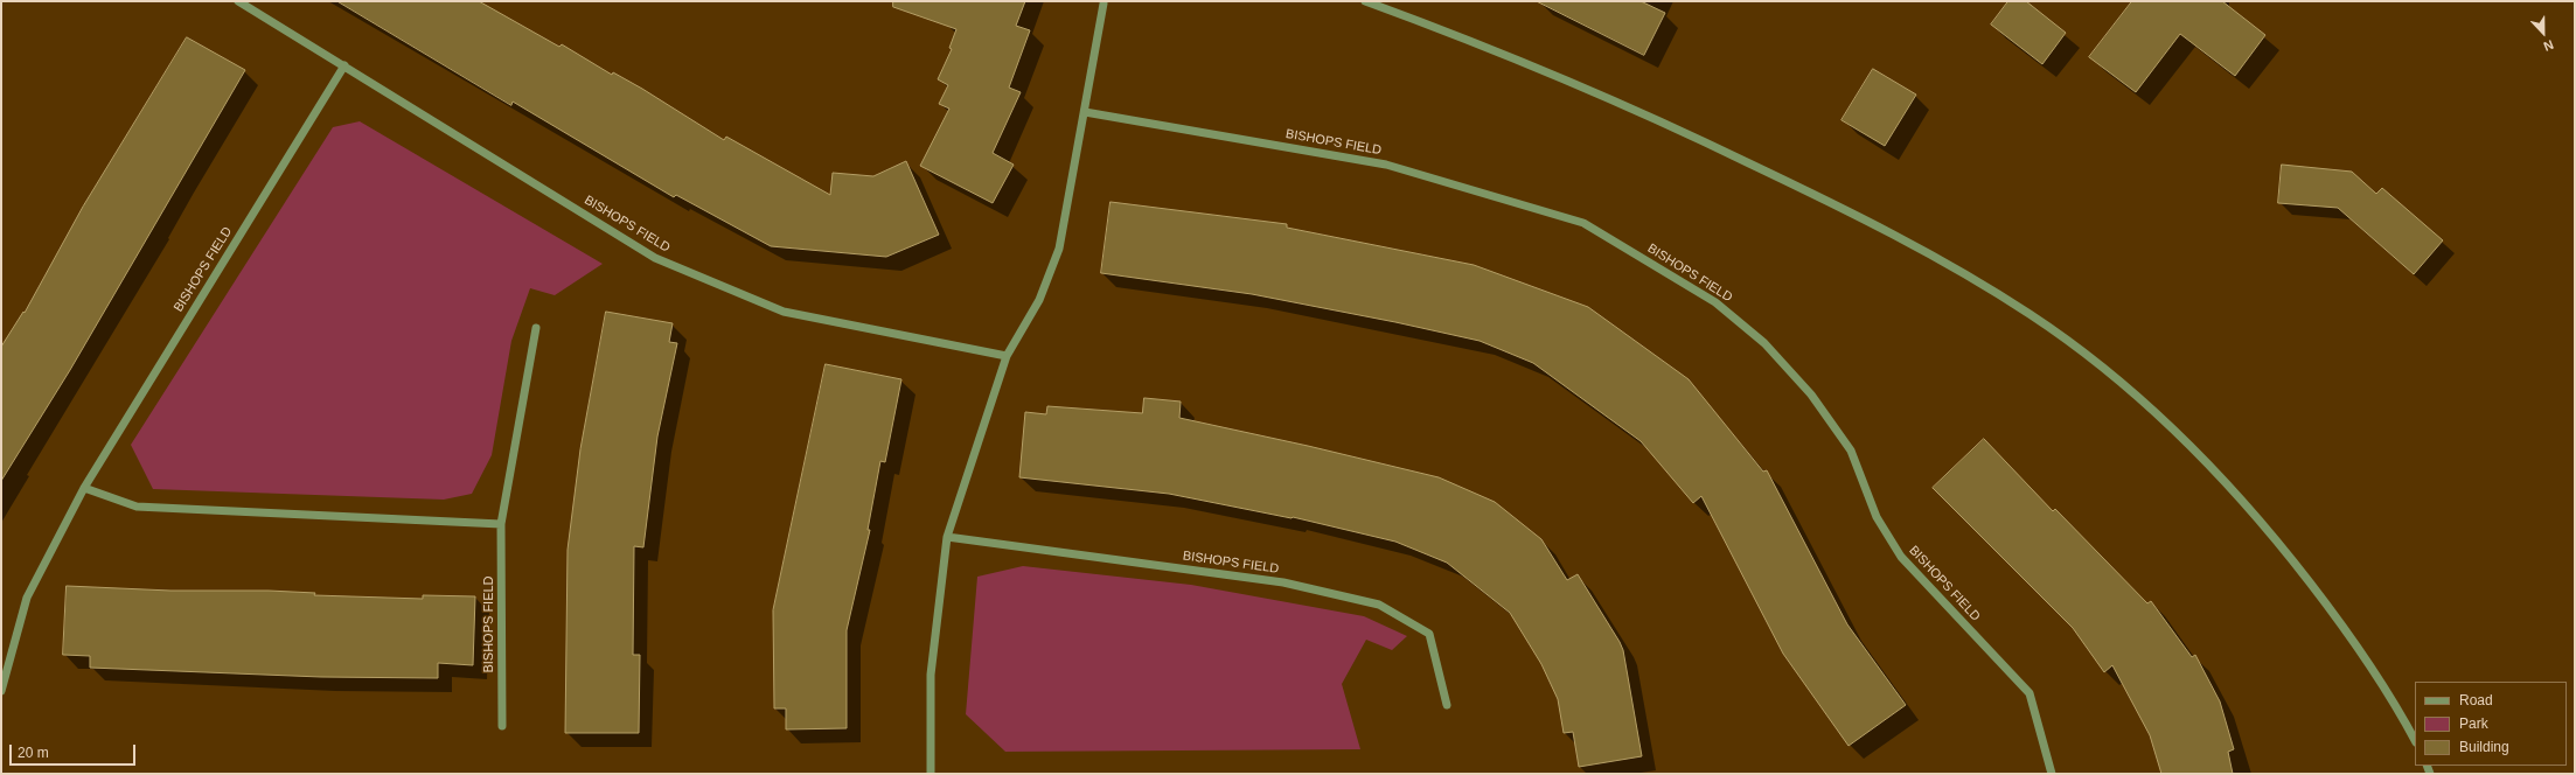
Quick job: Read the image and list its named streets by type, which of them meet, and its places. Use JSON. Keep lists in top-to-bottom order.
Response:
{
  "streets": {
    "street": ["BISHOPS FIELD"]
  },
  "legend": ["Road", "Park", "Building"],
  "scale_bar": "20 m",
  "north": "bottom"
}
